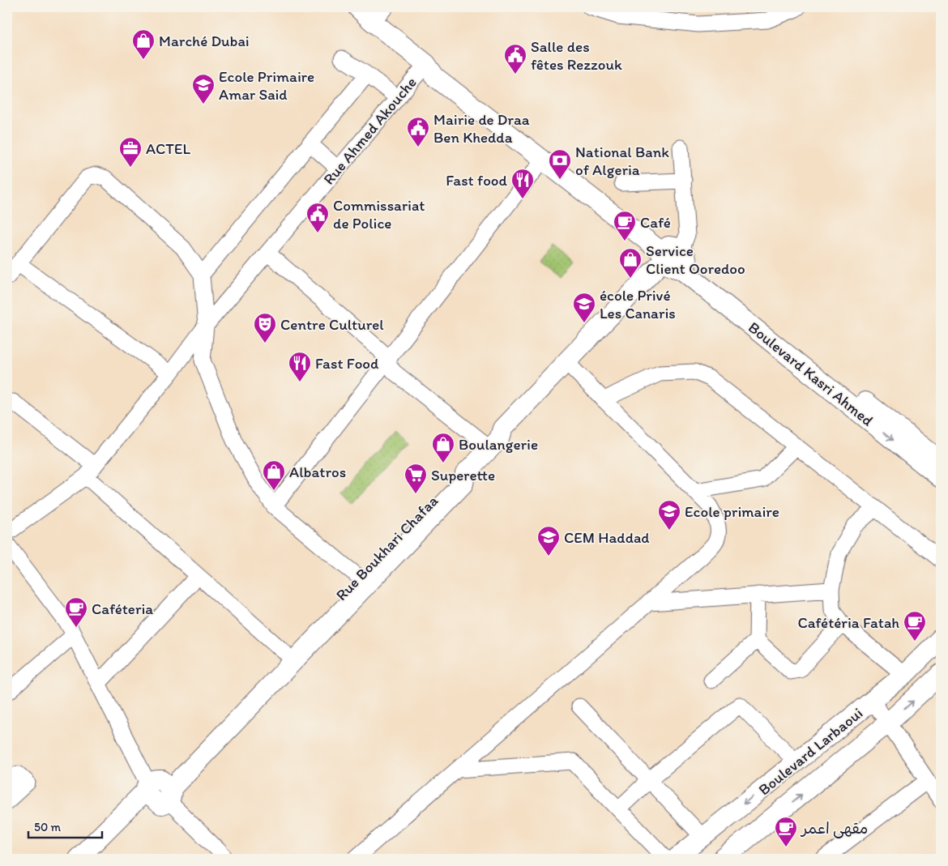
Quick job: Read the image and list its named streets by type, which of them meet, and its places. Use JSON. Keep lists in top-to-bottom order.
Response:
{
  "streets": {
    "main road": ["Boulevard Kasri Ahmed", "Rue Boukhari Chafaa", "Boulevard Larbaoui"],
    "street": ["Rue Ahmed Akouche"]
  },
  "crossings": [
    ["Rue Ahmed Akouche", "Boulevard Kasri Ahmed"]
  ],
  "places": {
    "shop": [
      "Marché Dubai",
      "Service Client Ooredoo",
      "Boulangerie",
      "Albatros"
    ],
    "public building": ["Salle des fêtes Rezzouk", "Mairie de Draa Ben Khedda", "Commissariat de Police"],
    "school or university": [
      "Ecole Primaire Amar Said",
      "école Privé Les Canaris",
      "Ecole primaire",
      "CEM Haddad"
    ],
    "office": ["ACTEL"],
    "bank": ["National Bank of Algeria"],
    "restaurant": ["Fast food", "Fast Food"],
    "cafe": [
      "Café",
      "Caféteria",
      "Cafétéria Fatah",
      "مقهى اعمر"
    ],
    "theatre": ["Centre Culturel"],
    "supermarket": ["Superette"]
  },
  "scale_bar": "50 m"
}
